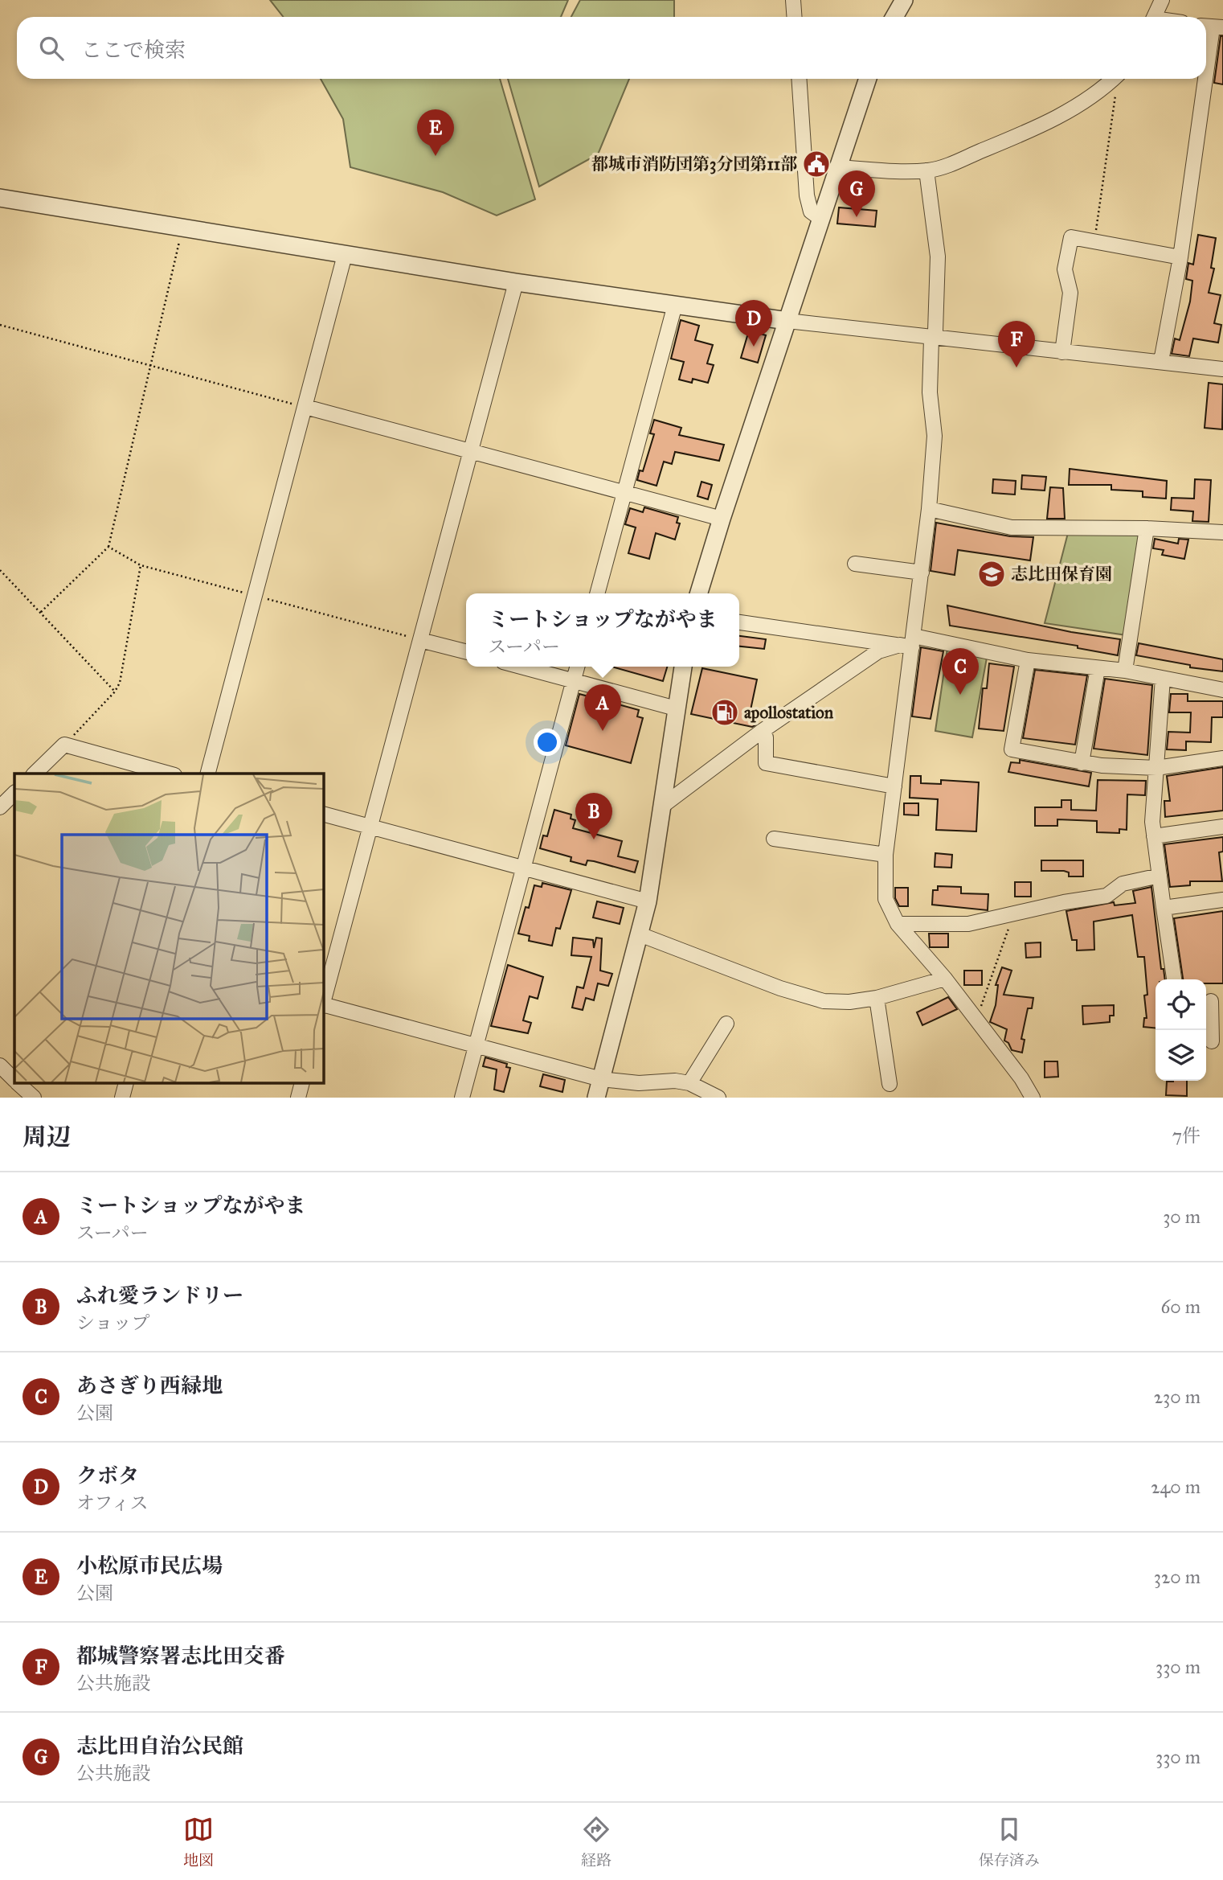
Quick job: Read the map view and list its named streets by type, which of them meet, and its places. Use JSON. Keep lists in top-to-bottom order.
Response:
{
  "places": {
    "public building": ["都城市消防団第3分団第11部"],
    "school or university": ["志比田保育園"],
    "fuel station": ["apollostation"]
  },
  "page": {
    "search": "ここで検索",
    "pins": [
      "E",
      "G",
      "D",
      "F",
      "C",
      "A",
      "B"
    ],
    "popup": ["ミートショップながやま", "スーパー"],
    "heading": ["周辺", "7件"],
    "list": [
      {
        "mark": "A",
        "name": "ミートショップながやま",
        "note": "スーパー",
        "value": "30 m"
      },
      {
        "mark": "B",
        "name": "ふれ愛ランドリー",
        "note": "ショップ",
        "value": "60 m"
      },
      {
        "mark": "C",
        "name": "あさぎり西緑地",
        "note": "公園",
        "value": "230 m"
      },
      {
        "mark": "D",
        "name": "クボタ",
        "note": "オフィス",
        "value": "240 m"
      },
      {
        "mark": "E",
        "name": "小松原市民広場",
        "note": "公園",
        "value": "320 m"
      },
      {
        "mark": "F",
        "name": "都城警察署志比田交番",
        "note": "公共施設",
        "value": "330 m"
      },
      {
        "mark": "G",
        "name": "志比田自治公民館",
        "note": "公共施設",
        "value": "330 m"
      }
    ],
    "nav": ["地図", "経路", "保存済み"]
  }
}
